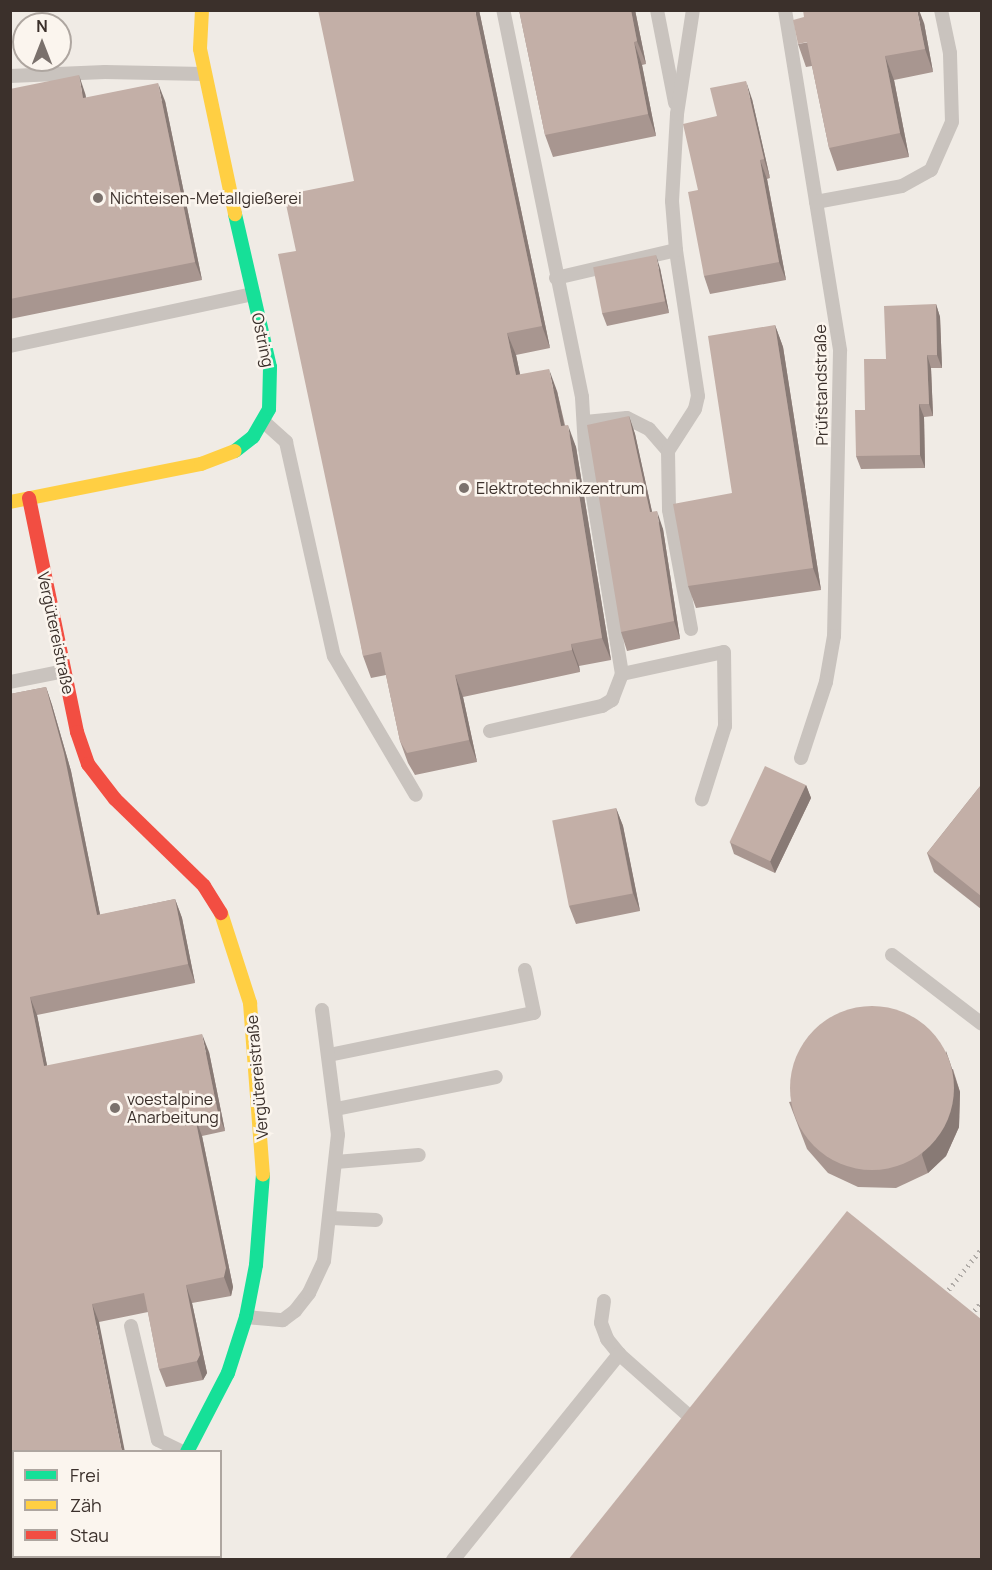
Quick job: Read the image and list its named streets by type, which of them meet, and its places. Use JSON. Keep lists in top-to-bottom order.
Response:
{
  "streets": {
    "street": ["Ostring", "Vergütereistraße"],
    "lane": ["Prüfstandstraße"]
  },
  "places": ["Nichteisen-Metallgießerei", "Elektrotechnikzentrum", "voestalpine Anarbeitung"],
  "legend": ["Frei", "Zäh", "Stau"],
  "north": "top"
}
